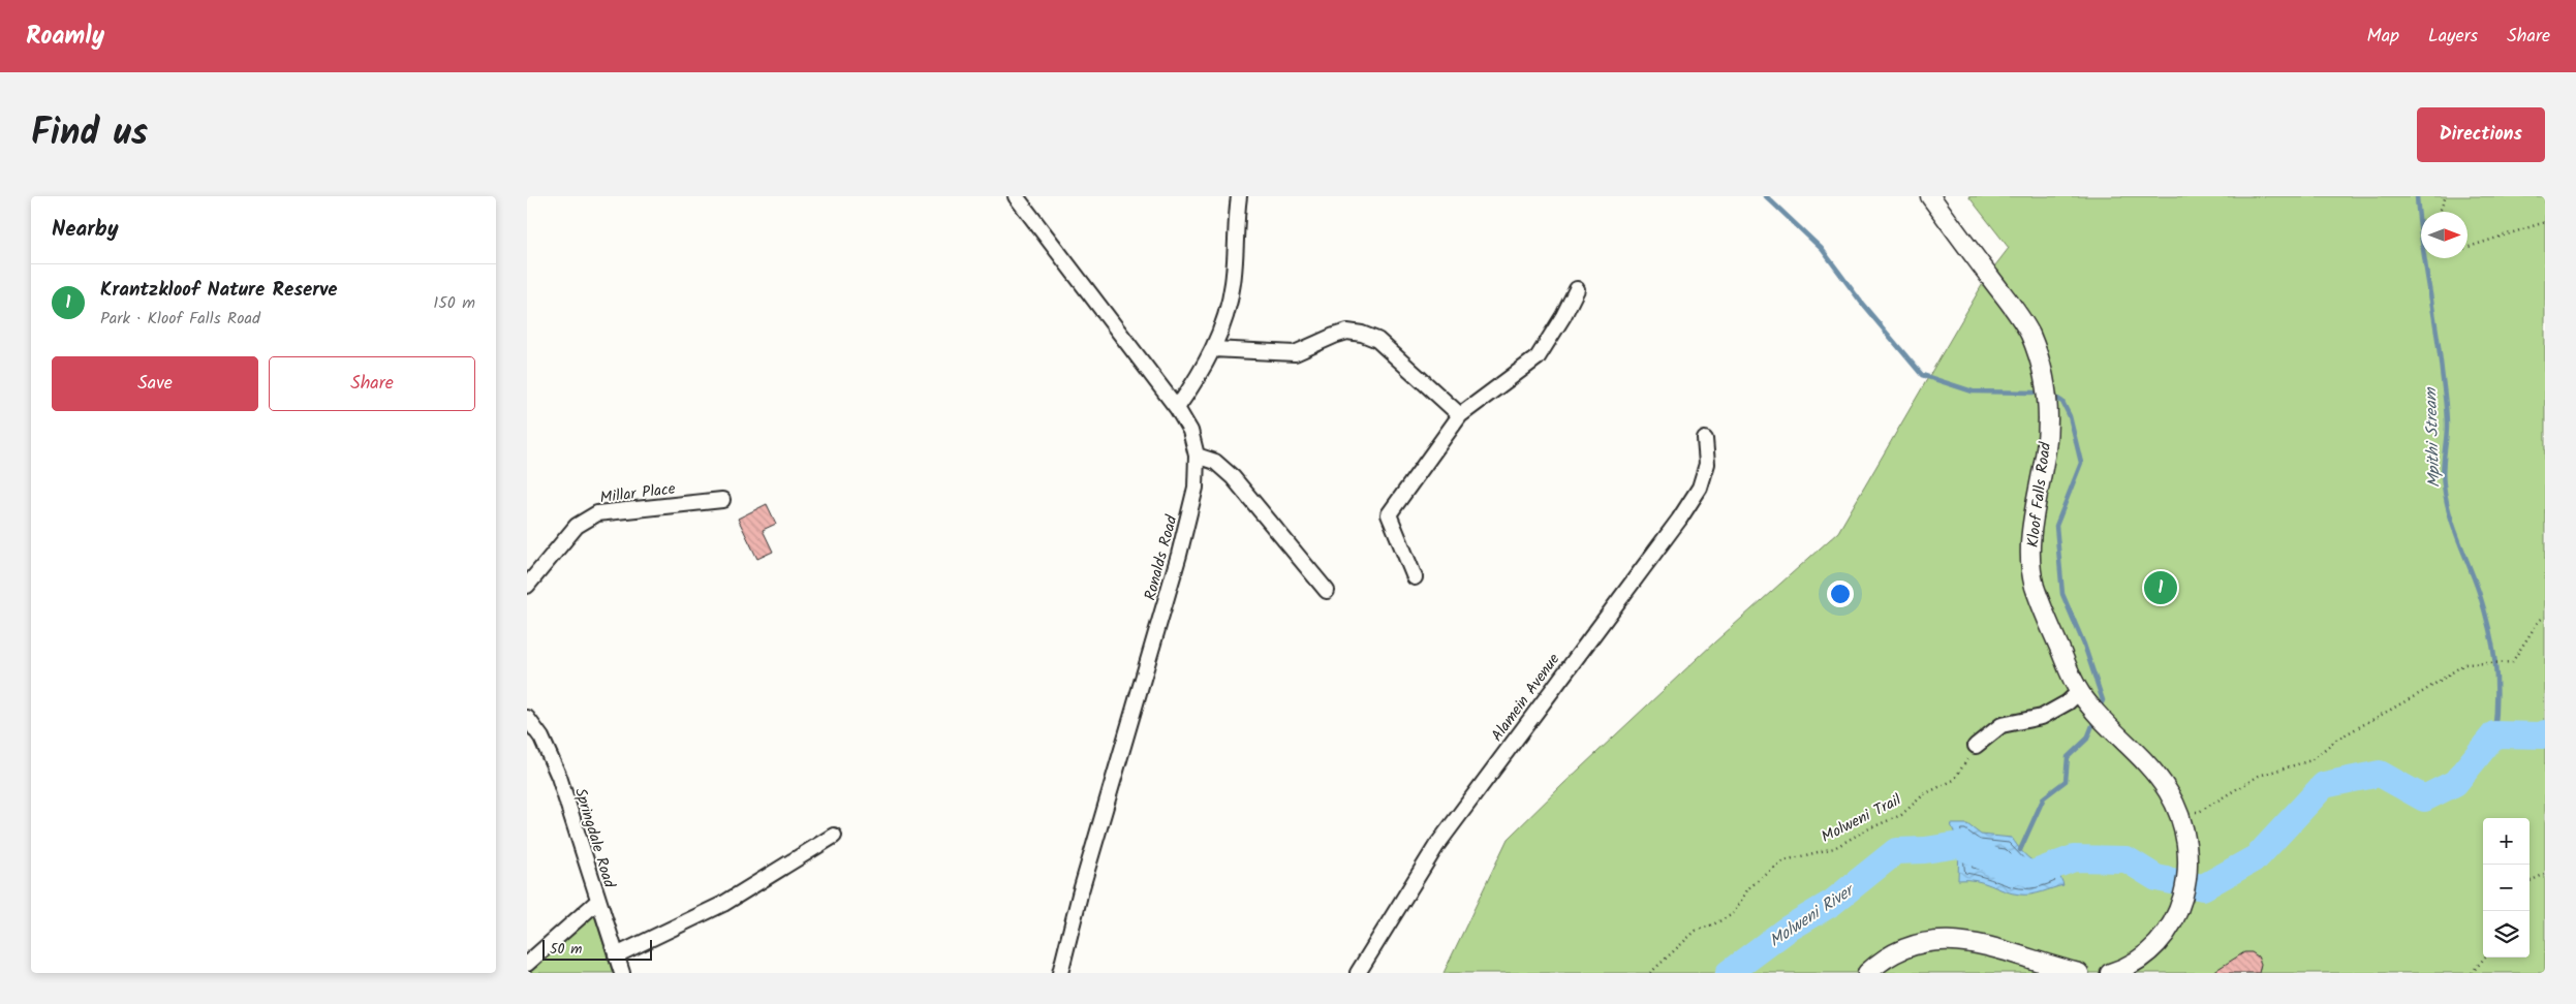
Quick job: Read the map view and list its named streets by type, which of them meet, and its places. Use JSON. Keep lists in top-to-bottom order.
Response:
{
  "streets": {
    "main road": ["Kloof Falls Road"],
    "street": [
      "Millar Place",
      "Ronalds Road",
      "Alamein Avenue",
      "Springdale Road"
    ],
    "path": ["Molweni Trail"]
  },
  "water": ["Mpithi Stream", "Molweni River"],
  "scale_bar": "50 m",
  "north": "right",
  "page": {
    "header": "Roamly",
    "nav": ["Map", "Layers", "Share"],
    "title": "Find us",
    "buttons": [
      "Directions",
      ["Save", "Share"]
    ],
    "heading": "Nearby",
    "list": [
      {
        "mark": "1",
        "name": "Krantzkloof Nature Reserve",
        "note": "Park · Kloof Falls Road",
        "value": "150 m"
      }
    ],
    "pins": "1",
    "map_buttons": ["+", "−"],
    "scale": "50 m"
  }
}
